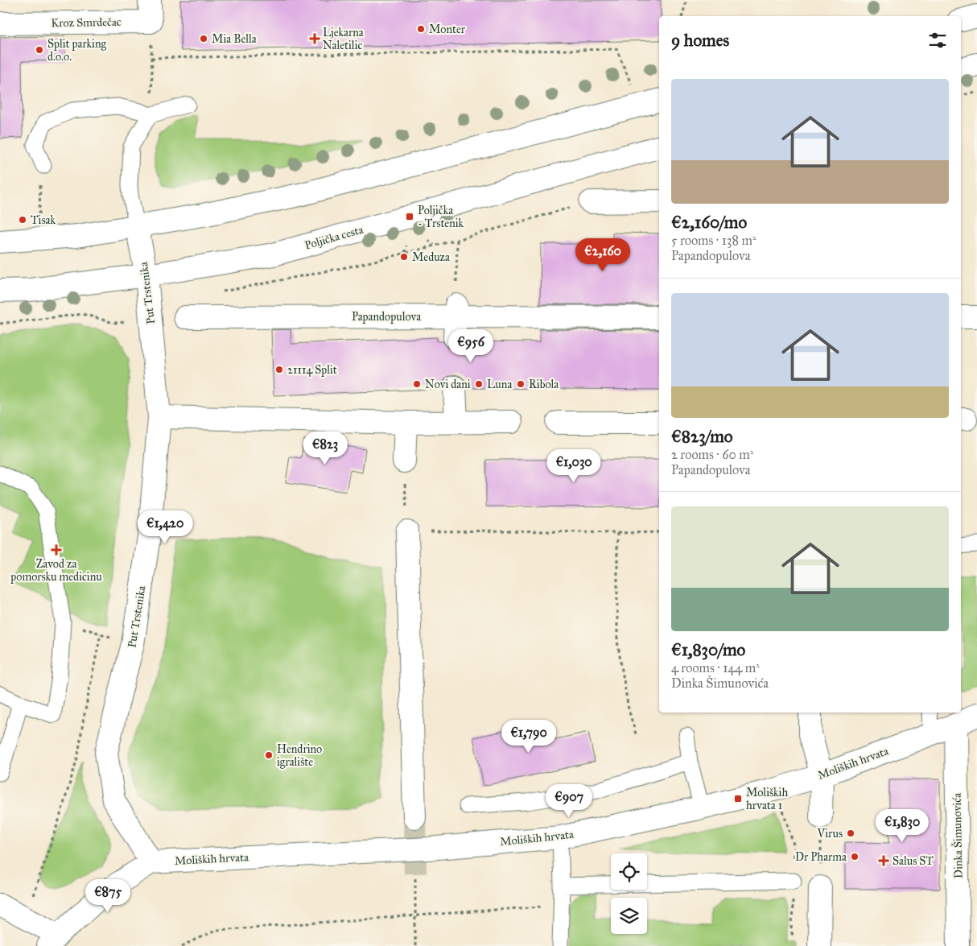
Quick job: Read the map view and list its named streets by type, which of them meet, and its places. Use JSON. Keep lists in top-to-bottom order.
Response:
{
  "streets": {
    "street": [
      "Kroz Smrdečac",
      "Poljička cesta",
      "Put Trstenika",
      "Papandopulova",
      "Moliških hrvata",
      "Dinka Šimunovića"
    ]
  },
  "crossings": [
    ["Poljička cesta", "Put Trstenika"],
    ["Put Trstenika", "Moliških hrvata"],
    ["Moliških hrvata", "Dinka Šimunovića"]
  ],
  "places": {
    "other": [
      "Monter",
      "Mia Bella",
      "Split parking d.o.o.",
      "Tisak",
      "Meduza",
      "21114 Split",
      "Novi dani",
      "Luna",
      "Ribola",
      "Hendrino igralište",
      "Virus",
      "Dr Pharma"
    ],
    "health": ["Ljekarna Naletilic", "Zavod za pomorsku medicinu", "Salus ST"],
    "transit": ["Poljička - Trstenik", "Moliških hrvata 1"]
  },
  "page": {
    "heading": "9 homes",
    "list": [
      {
        "name": "€2,160/mo",
        "note": "5 rooms · 138 m² · Papandopulova"
      },
      {
        "name": "€823/mo",
        "note": "2 rooms · 60 m² · Papandopulova"
      },
      {
        "name": "€1,830/mo",
        "note": "4 rooms · 144 m² · Dinka Šimunovića"
      }
    ],
    "price": [
      "€2,160",
      "€956",
      "€823",
      "€1,030",
      "€1,420",
      "€1,790",
      "€907",
      "€1,830",
      "€875"
    ]
  }
}
